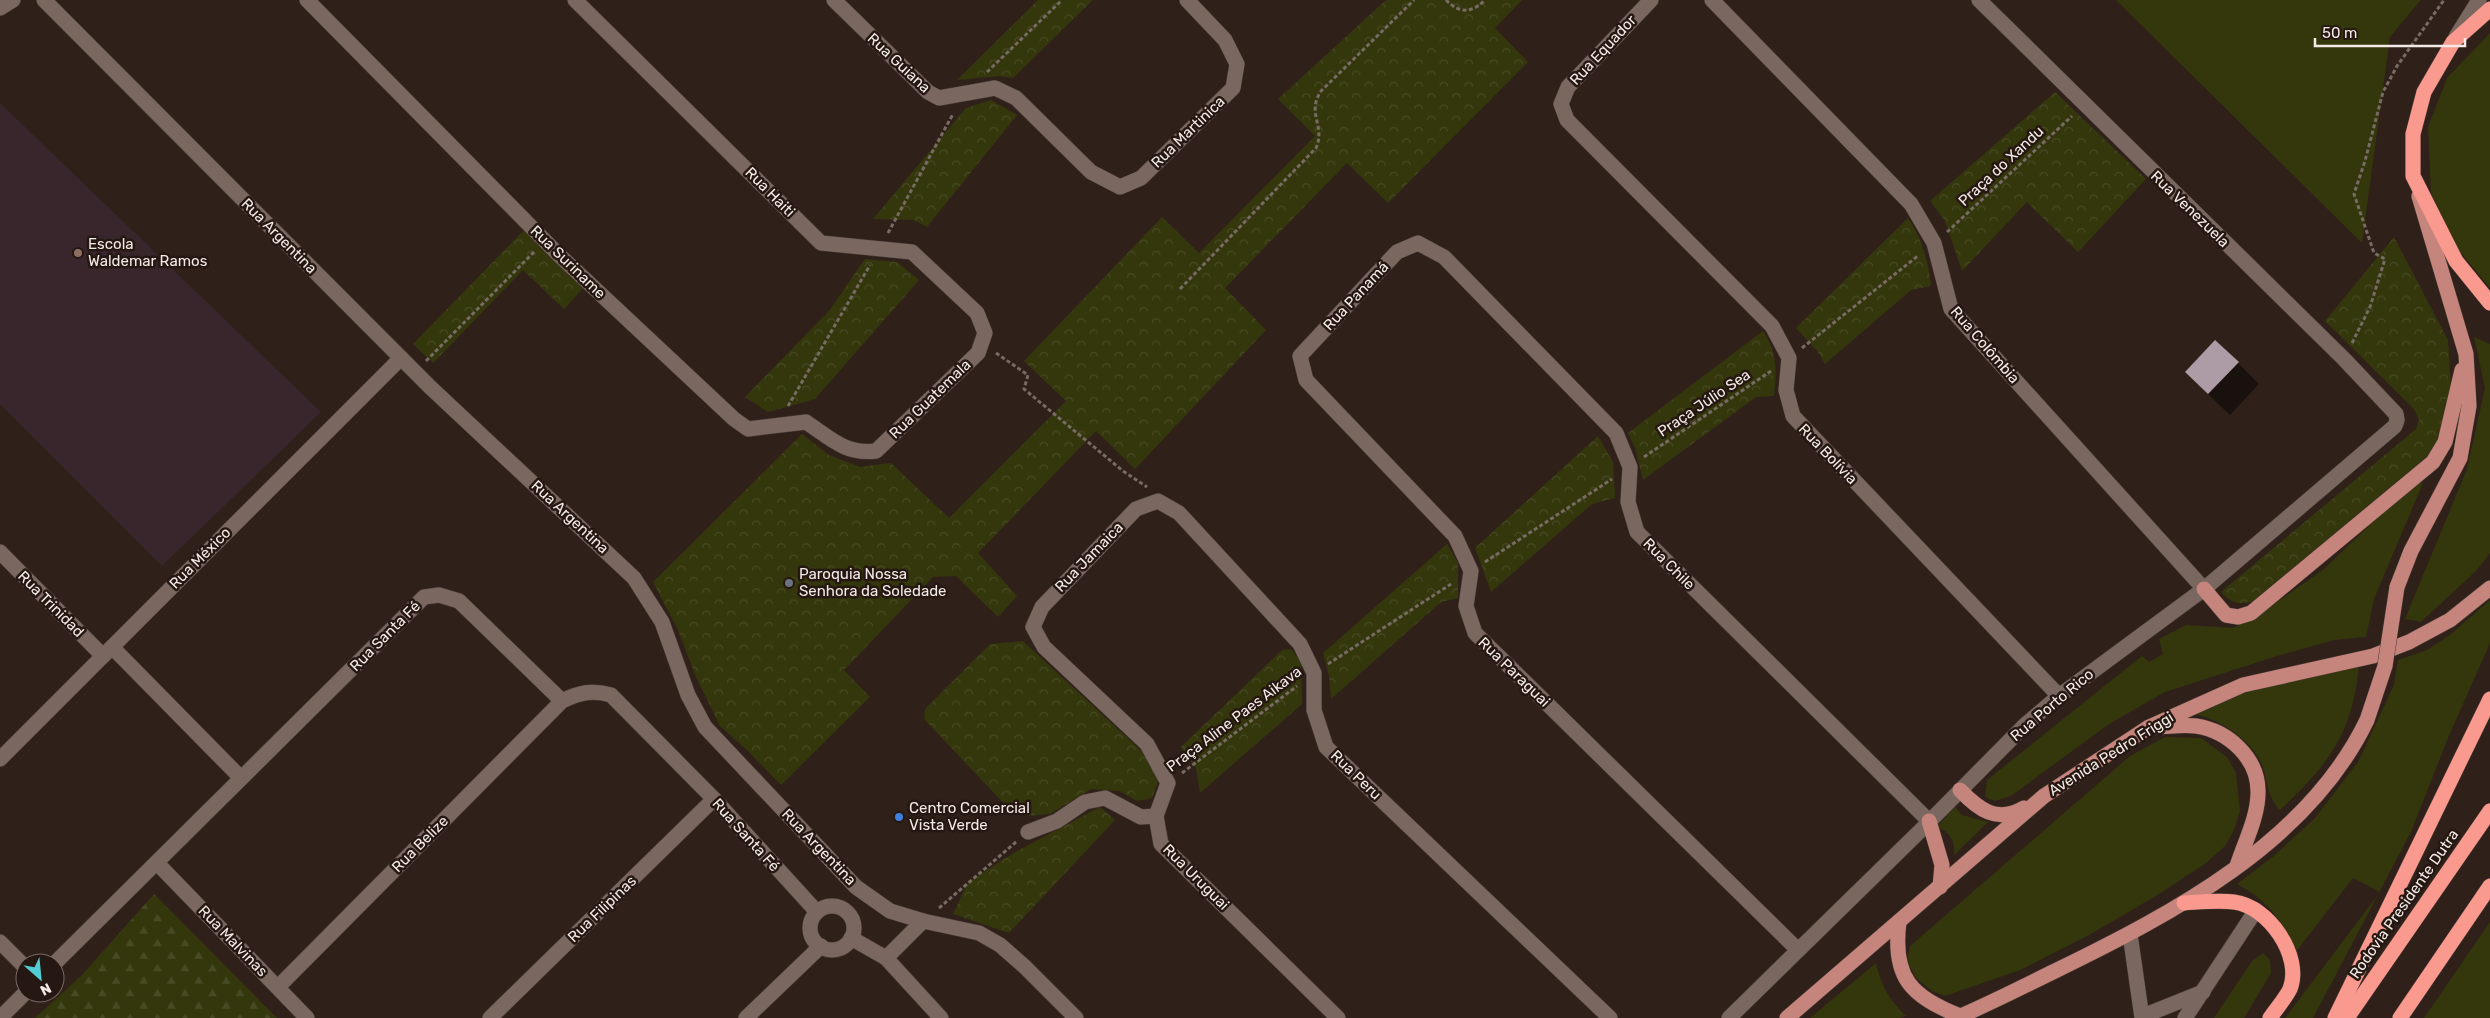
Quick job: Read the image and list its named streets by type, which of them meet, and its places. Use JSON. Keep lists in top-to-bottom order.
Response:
{
  "streets": {
    "highway": ["Rodovia Presidente Dutra"],
    "main road": ["Avenida Pedro Friggi"],
    "street": [
      "Rua Equador",
      "Rua Guiana",
      "Rua Martinica",
      "Rua Haiti",
      "Rua Venezuela",
      "Rua Argentina",
      "Rua Suriname",
      "Rua Panamá",
      "Rua Colômbia",
      "Rua Guatemala",
      "Rua Bolívia",
      "Rua Jamaica",
      "Rua México",
      "Rua Chile",
      "Rua Trinidad",
      "Rua Santa Fé",
      "Rua Paraguai",
      "Rua Porto Rico",
      "Rua Peru",
      "Rua Belize",
      "Rua Uruguai",
      "Rua Filipinas",
      "Rua Malvinas"
    ],
    "path": ["Praça do Xandu", "Praça Júlio Sea", "Praça Aline Paes Aikava"]
  },
  "crossings": [
    ["Rua Equador", "Praça do Xandu"],
    ["Rua Equador", "Praça Júlio Sea"],
    ["Rua Equador", "Rua Bolívia"],
    ["Rua Guiana", "Rua Martinica"],
    ["Praça do Xandu", "Rua Venezuela"],
    ["Praça do Xandu", "Rua Colômbia"],
    ["Praça do Xandu", "Praça Júlio Sea"],
    ["Praça do Xandu", "Rua Bolívia"],
    ["Rua Haiti", "Rua Guatemala"],
    ["Rua Venezuela", "Rua Porto Rico"],
    ["Rua Argentina", "Rua México"],
    ["Rua Suriname", "Rua Guatemala"],
    ["Rua Panamá", "Praça Júlio Sea"],
    ["Rua Panamá", "Rua Chile"],
    ["Rua Panamá", "Rua Paraguai"],
    ["Rua Panamá", "Praça Aline Paes Aikava"],
    ["Rua Colômbia", "Rua Porto Rico"],
    ["Praça Júlio Sea", "Rua Bolívia"],
    ["Praça Júlio Sea", "Rua Chile"],
    ["Praça Júlio Sea", "Rua Paraguai"],
    ["Praça Júlio Sea", "Praça Aline Paes Aikava"],
    ["Rua Bolívia", "Rua Porto Rico"],
    ["Rua Jamaica", "Praça Aline Paes Aikava"],
    ["Rua Jamaica", "Rua Peru"],
    ["Rua México", "Rua Trinidad"],
    ["Rua Chile", "Rua Porto Rico"],
    ["Rua Trinidad", "Rua Santa Fé"],
    ["Rua Santa Fé", "Rua Belize"],
    ["Rua Santa Fé", "Rua Filipinas"],
    ["Rua Santa Fé", "Rua Malvinas"],
    ["Rua Paraguai", "Rua Porto Rico"],
    ["Rua Paraguai", "Praça Aline Paes Aikava"],
    ["Praça Aline Paes Aikava", "Rua Peru"],
    ["Rua Belize", "Rua Malvinas"]
  ],
  "places": ["Escola Waldemar Ramos", "Paroquia Nossa Senhora da Soledade", "Centro Comercial Vista Verde"],
  "scale_bar": "50 m",
  "north": "bottom right"
}
